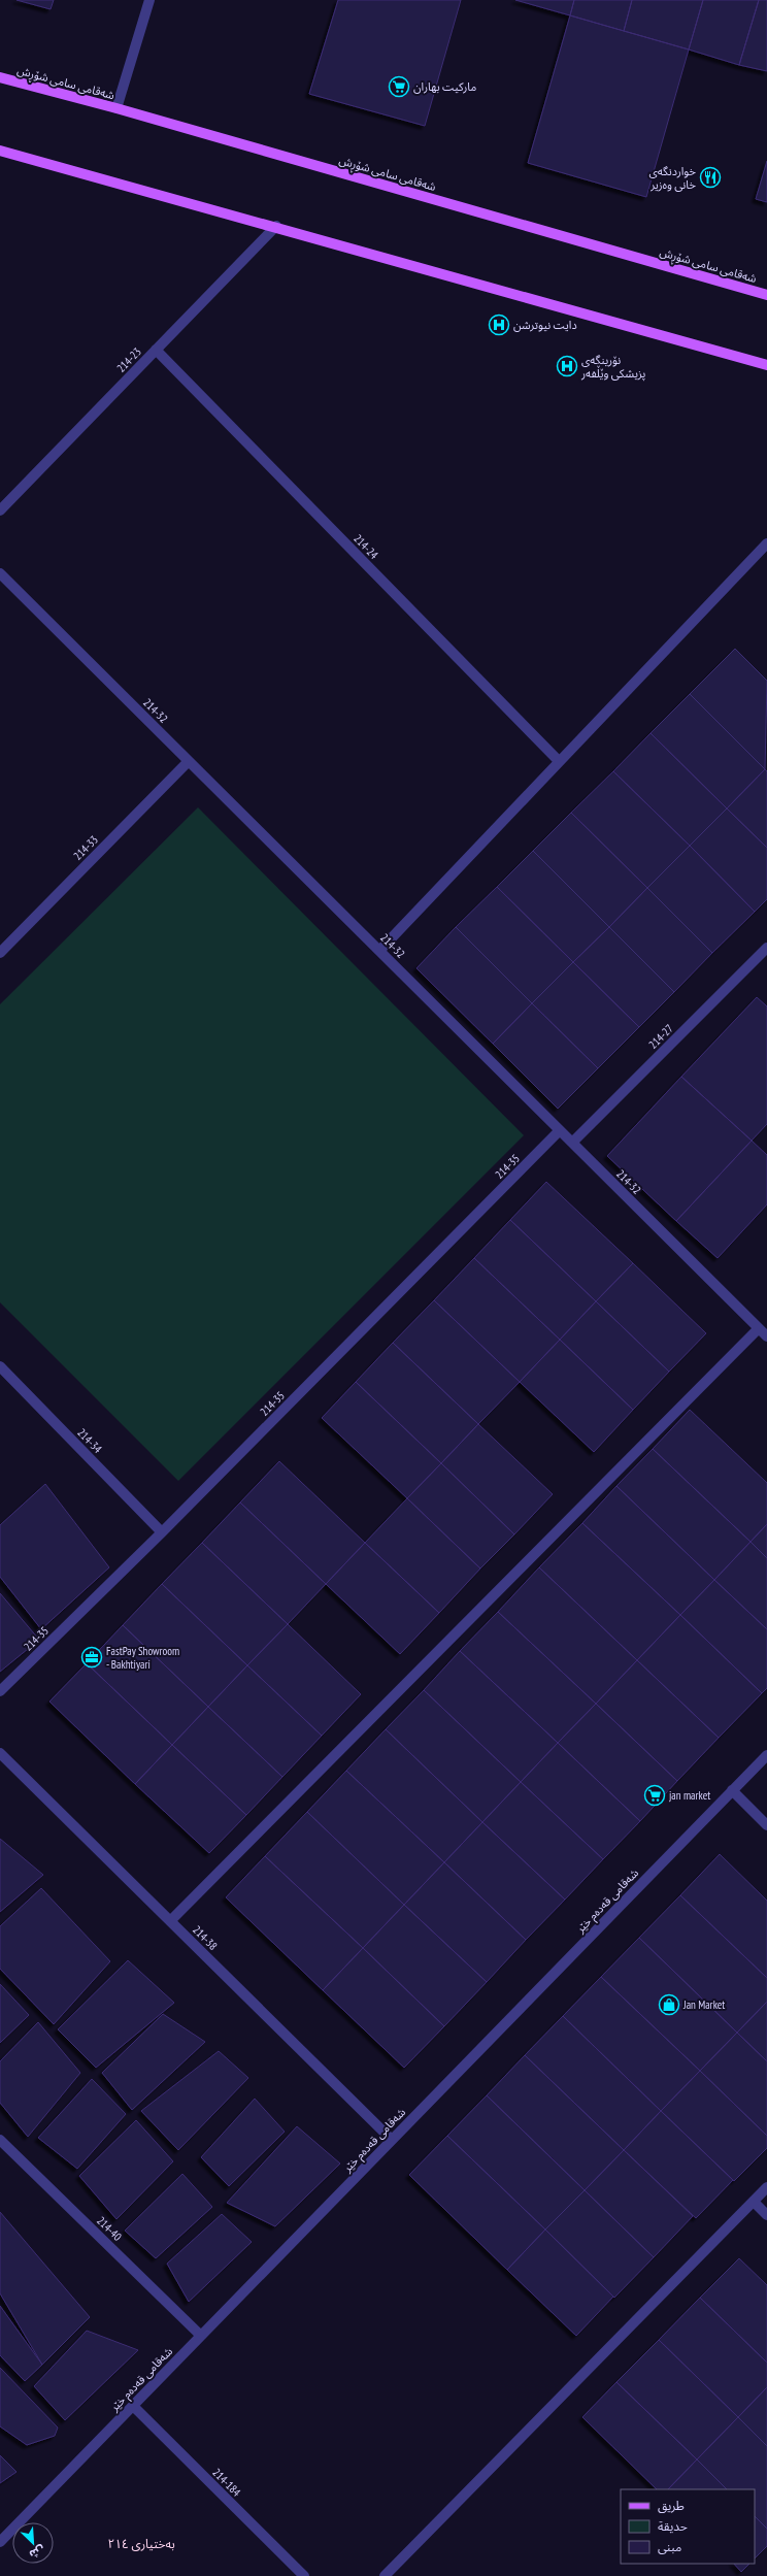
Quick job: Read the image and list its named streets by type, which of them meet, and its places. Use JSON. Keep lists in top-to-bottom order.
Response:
{
  "streets": {
    "main road": ["شەقامی سامی شۆڕش"],
    "street": [
      "214-23",
      "214-24",
      "214-32",
      "214-33",
      "214-27",
      "214-35",
      "214-34",
      "شەقامی قەدەم خێر",
      "214-38",
      "214-40",
      "214-184"
    ]
  },
  "crossings": [
    ["214-23", "214-24"],
    ["214-32", "214-33"],
    ["214-32", "214-27"],
    ["214-32", "214-35"],
    ["214-35", "214-34"],
    ["شەقامی قەدەم خێر", "214-38"],
    ["شەقامی قەدەم خێر", "214-40"],
    ["شەقامی قەدەم خێر", "214-184"]
  ],
  "districts": ["بەختیاری ٢١٤"],
  "places": {
    "supermarket": ["مارکیت بهاران", "jan market"],
    "restaurant": ["خواردنگەی خانی وەزیر"],
    "hospital": ["دايت نيوترشن", "نۆرینگەی پزیشکی وێڵفەر"],
    "office": ["FastPay Showroom - Bakhtiyari"],
    "shop": ["Jan Market"]
  },
  "legend": ["طريق", "حديقة", "مبنى"],
  "north": "bottom right"
}
